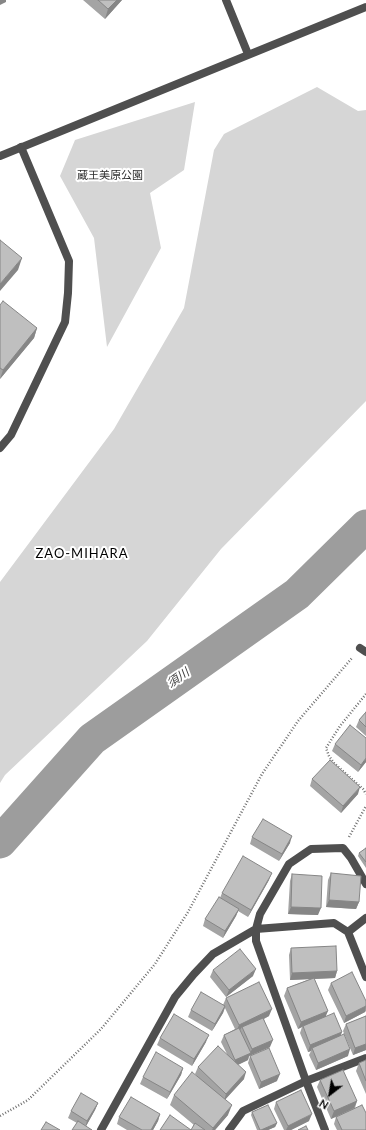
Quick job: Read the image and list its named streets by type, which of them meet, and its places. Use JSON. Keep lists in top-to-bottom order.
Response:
{
  "districts": ["ZAO-MIHARA"],
  "water": ["須川"],
  "parks": ["蔵王美原公園"],
  "north": "bottom left"
}
